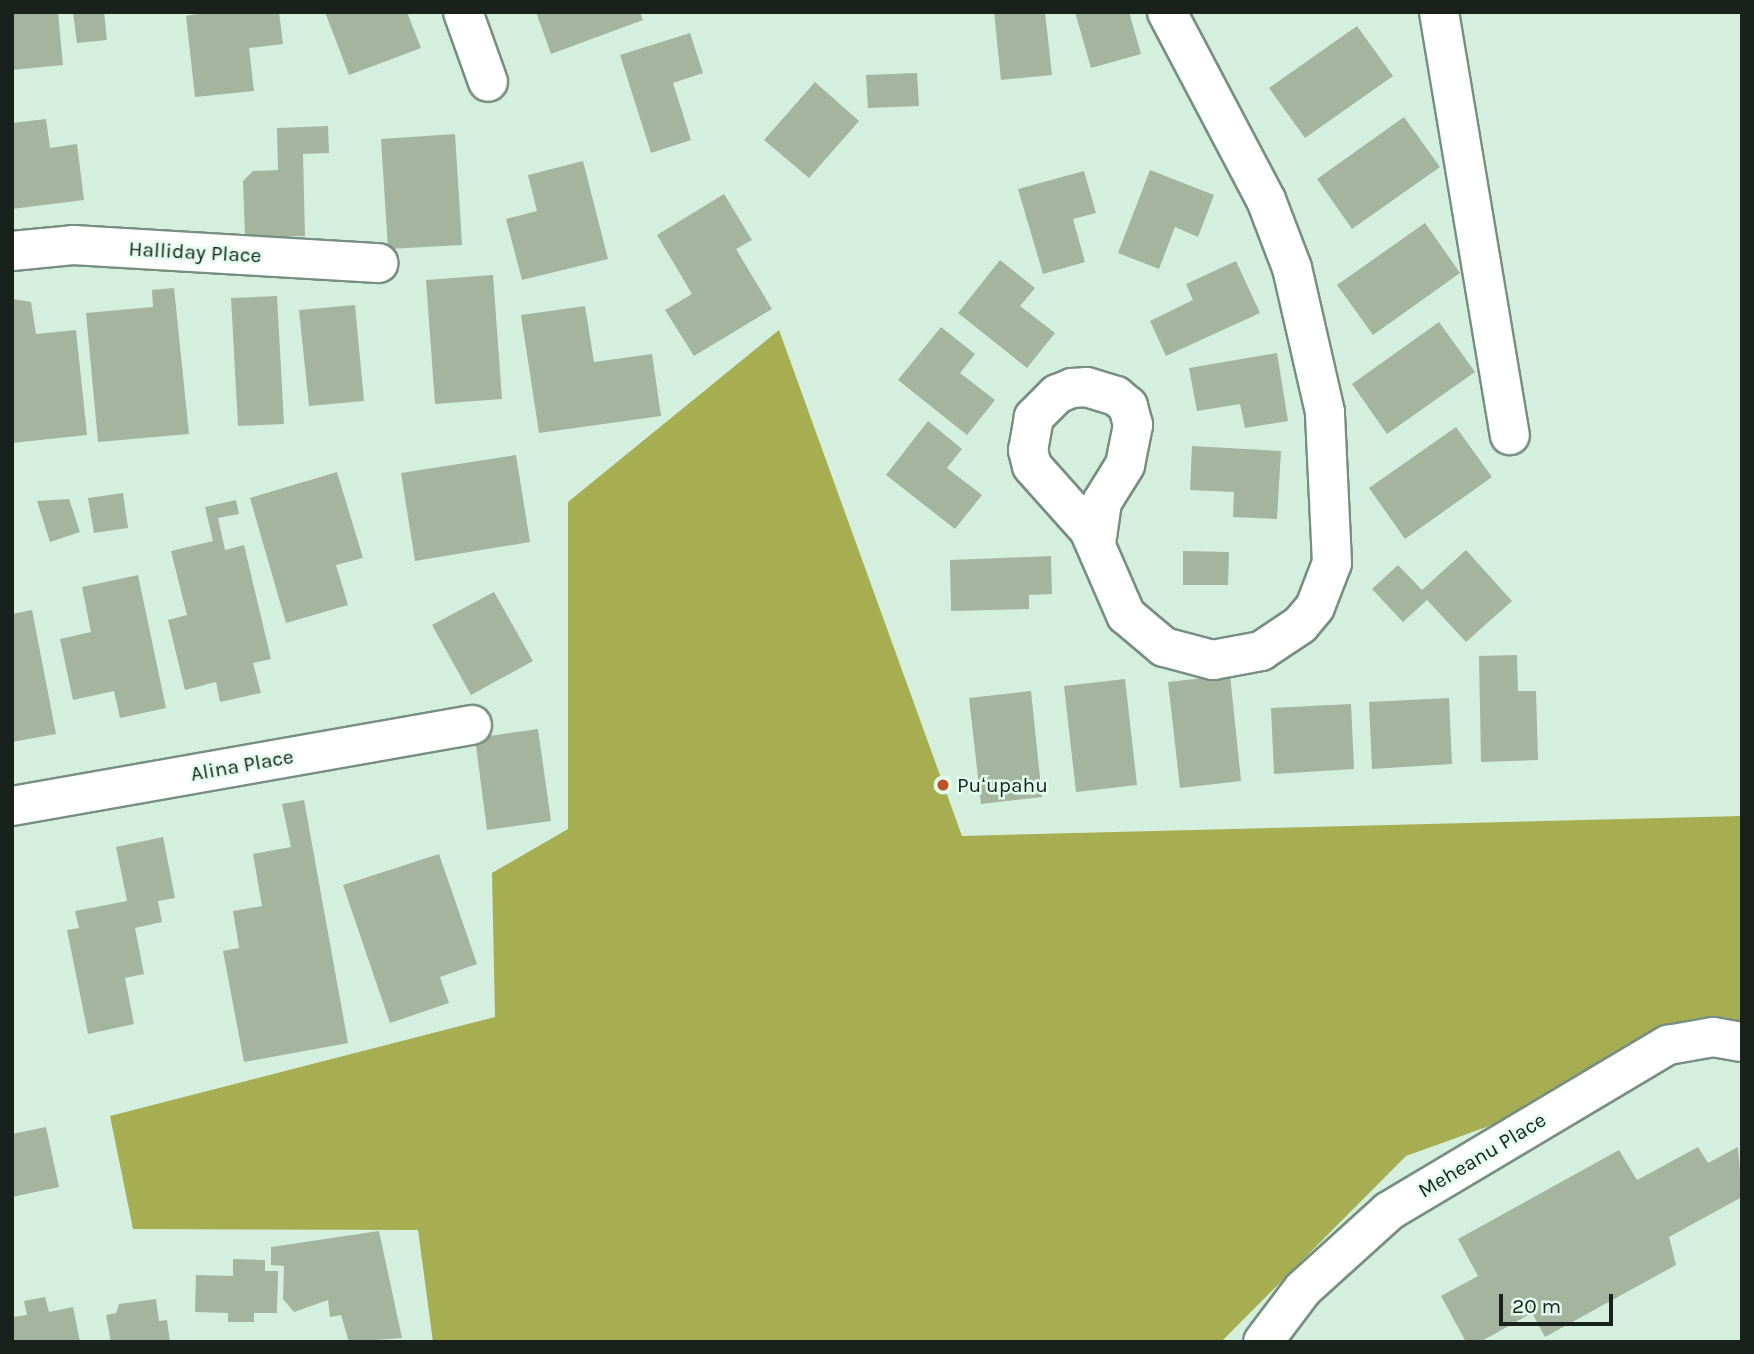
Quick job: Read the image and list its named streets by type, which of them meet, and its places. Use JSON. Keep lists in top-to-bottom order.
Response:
{
  "streets": {
    "street": ["Halliday Place", "Alina Place", "Meheanu Place"]
  },
  "places": ["Puʻupahu"],
  "scale_bar": "20 m"
}
